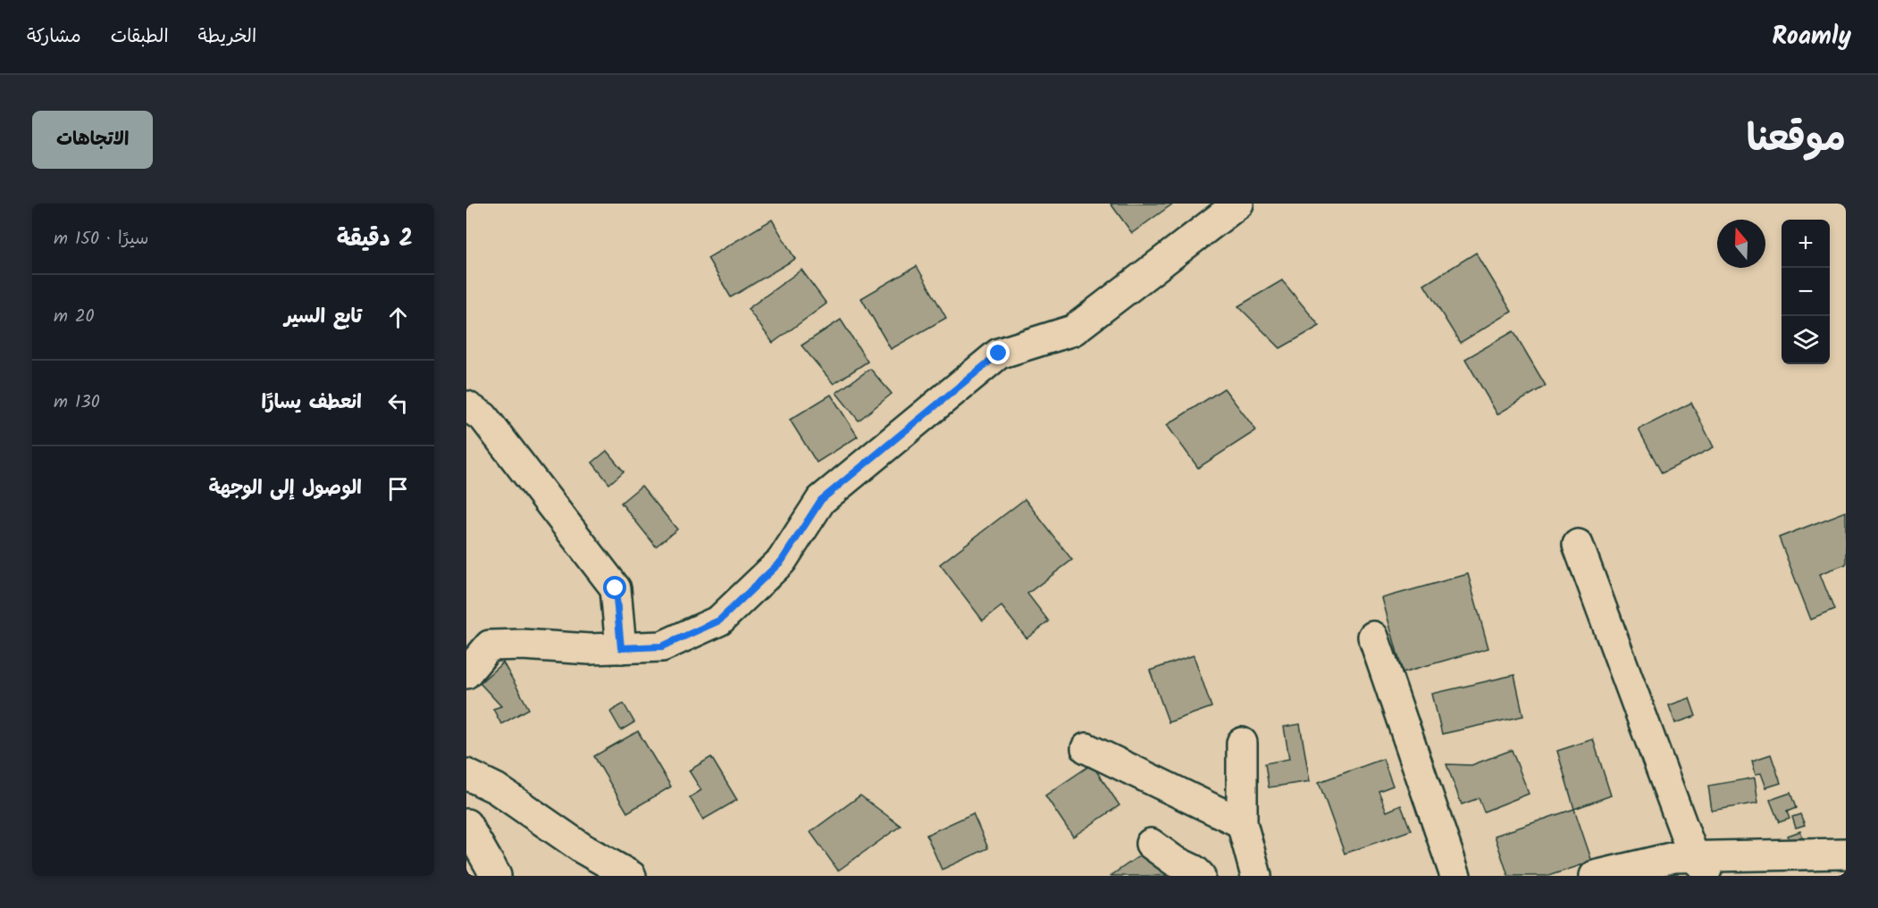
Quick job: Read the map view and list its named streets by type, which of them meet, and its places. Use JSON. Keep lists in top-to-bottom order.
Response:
{
  "north": "top",
  "page": {
    "header": "Roamly",
    "nav": ["الخريطة", "الطبقات", "مشاركة"],
    "title": "موقعنا",
    "buttons": "الاتجاهات",
    "heading": ["2 دقيقة", "سيرًا · 150 m"],
    "map_buttons": ["+", "−"],
    "list": [
      ["تابع السير", "20 m"],
      ["انعطف يسارًا", "130 m"],
      "الوصول إلى الوجهة"
    ]
  }
}
